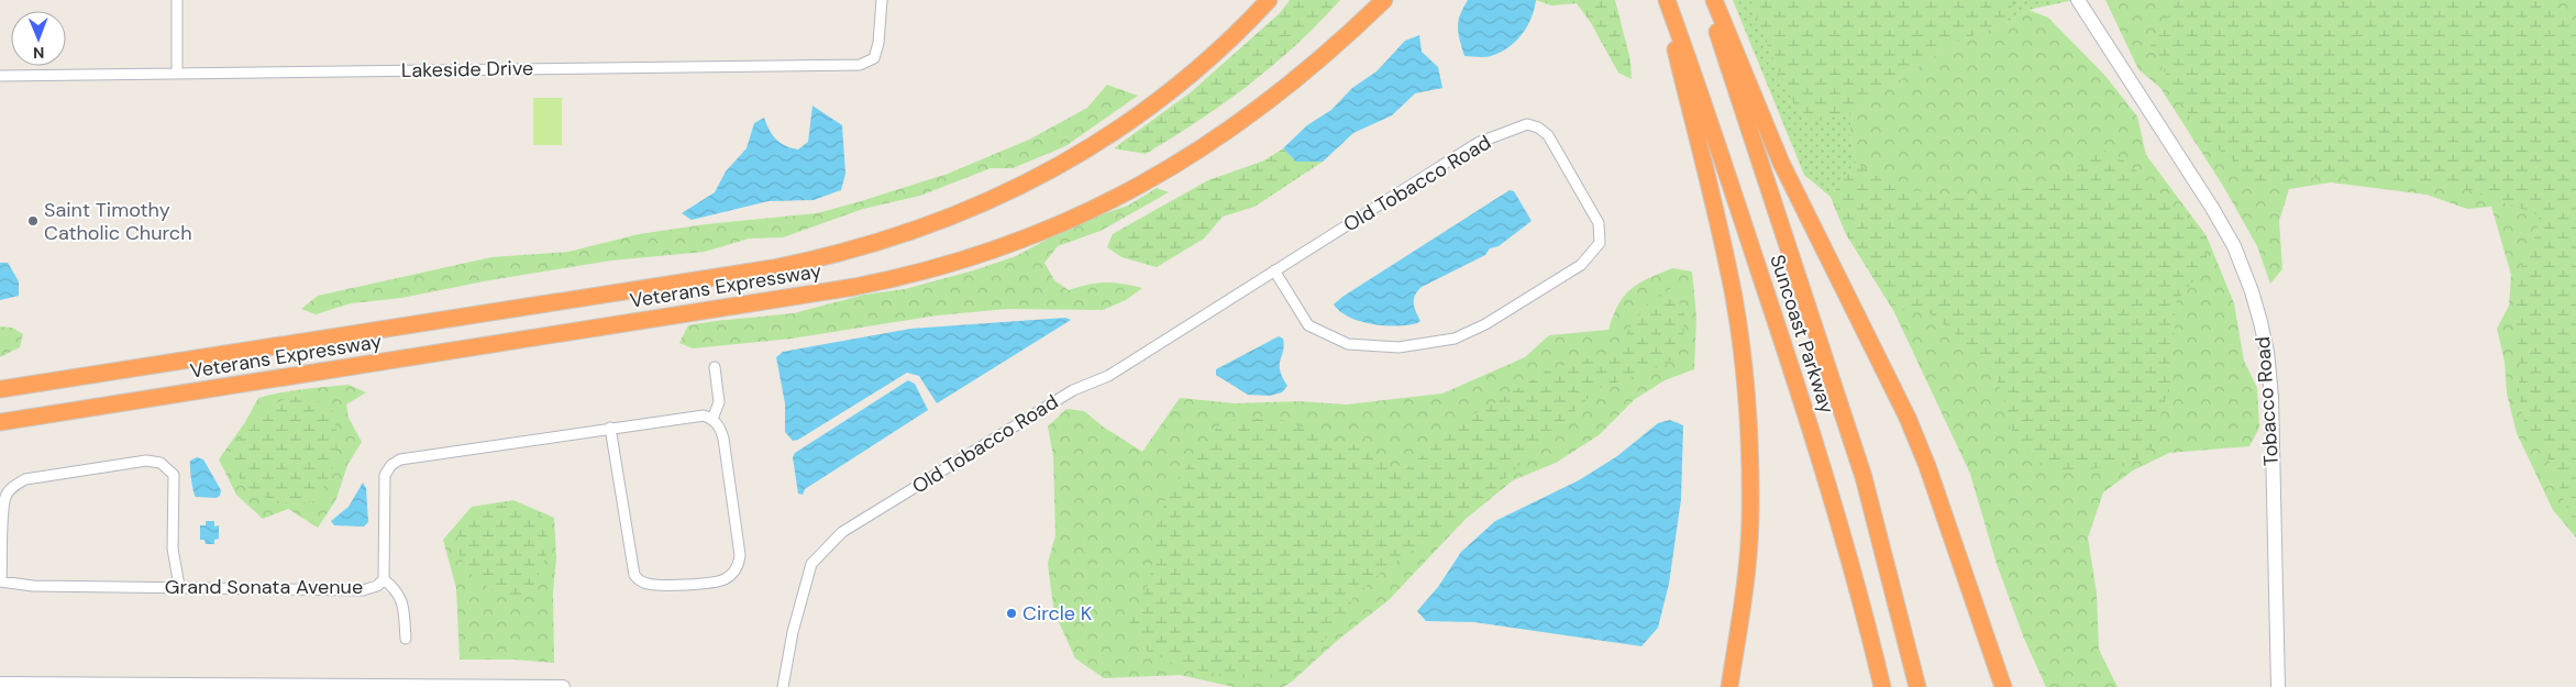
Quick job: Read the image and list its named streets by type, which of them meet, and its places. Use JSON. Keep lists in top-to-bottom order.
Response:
{
  "streets": {
    "highway": ["Veterans Expressway", "Suncoast Parkway"],
    "street": [
      "Lakeside Drive",
      "Old Tobacco Road",
      "Tobacco Road",
      "Grand Sonata Avenue"
    ]
  },
  "places": ["Saint Timothy Catholic Church", "Circle K"],
  "north": "bottom"
}
